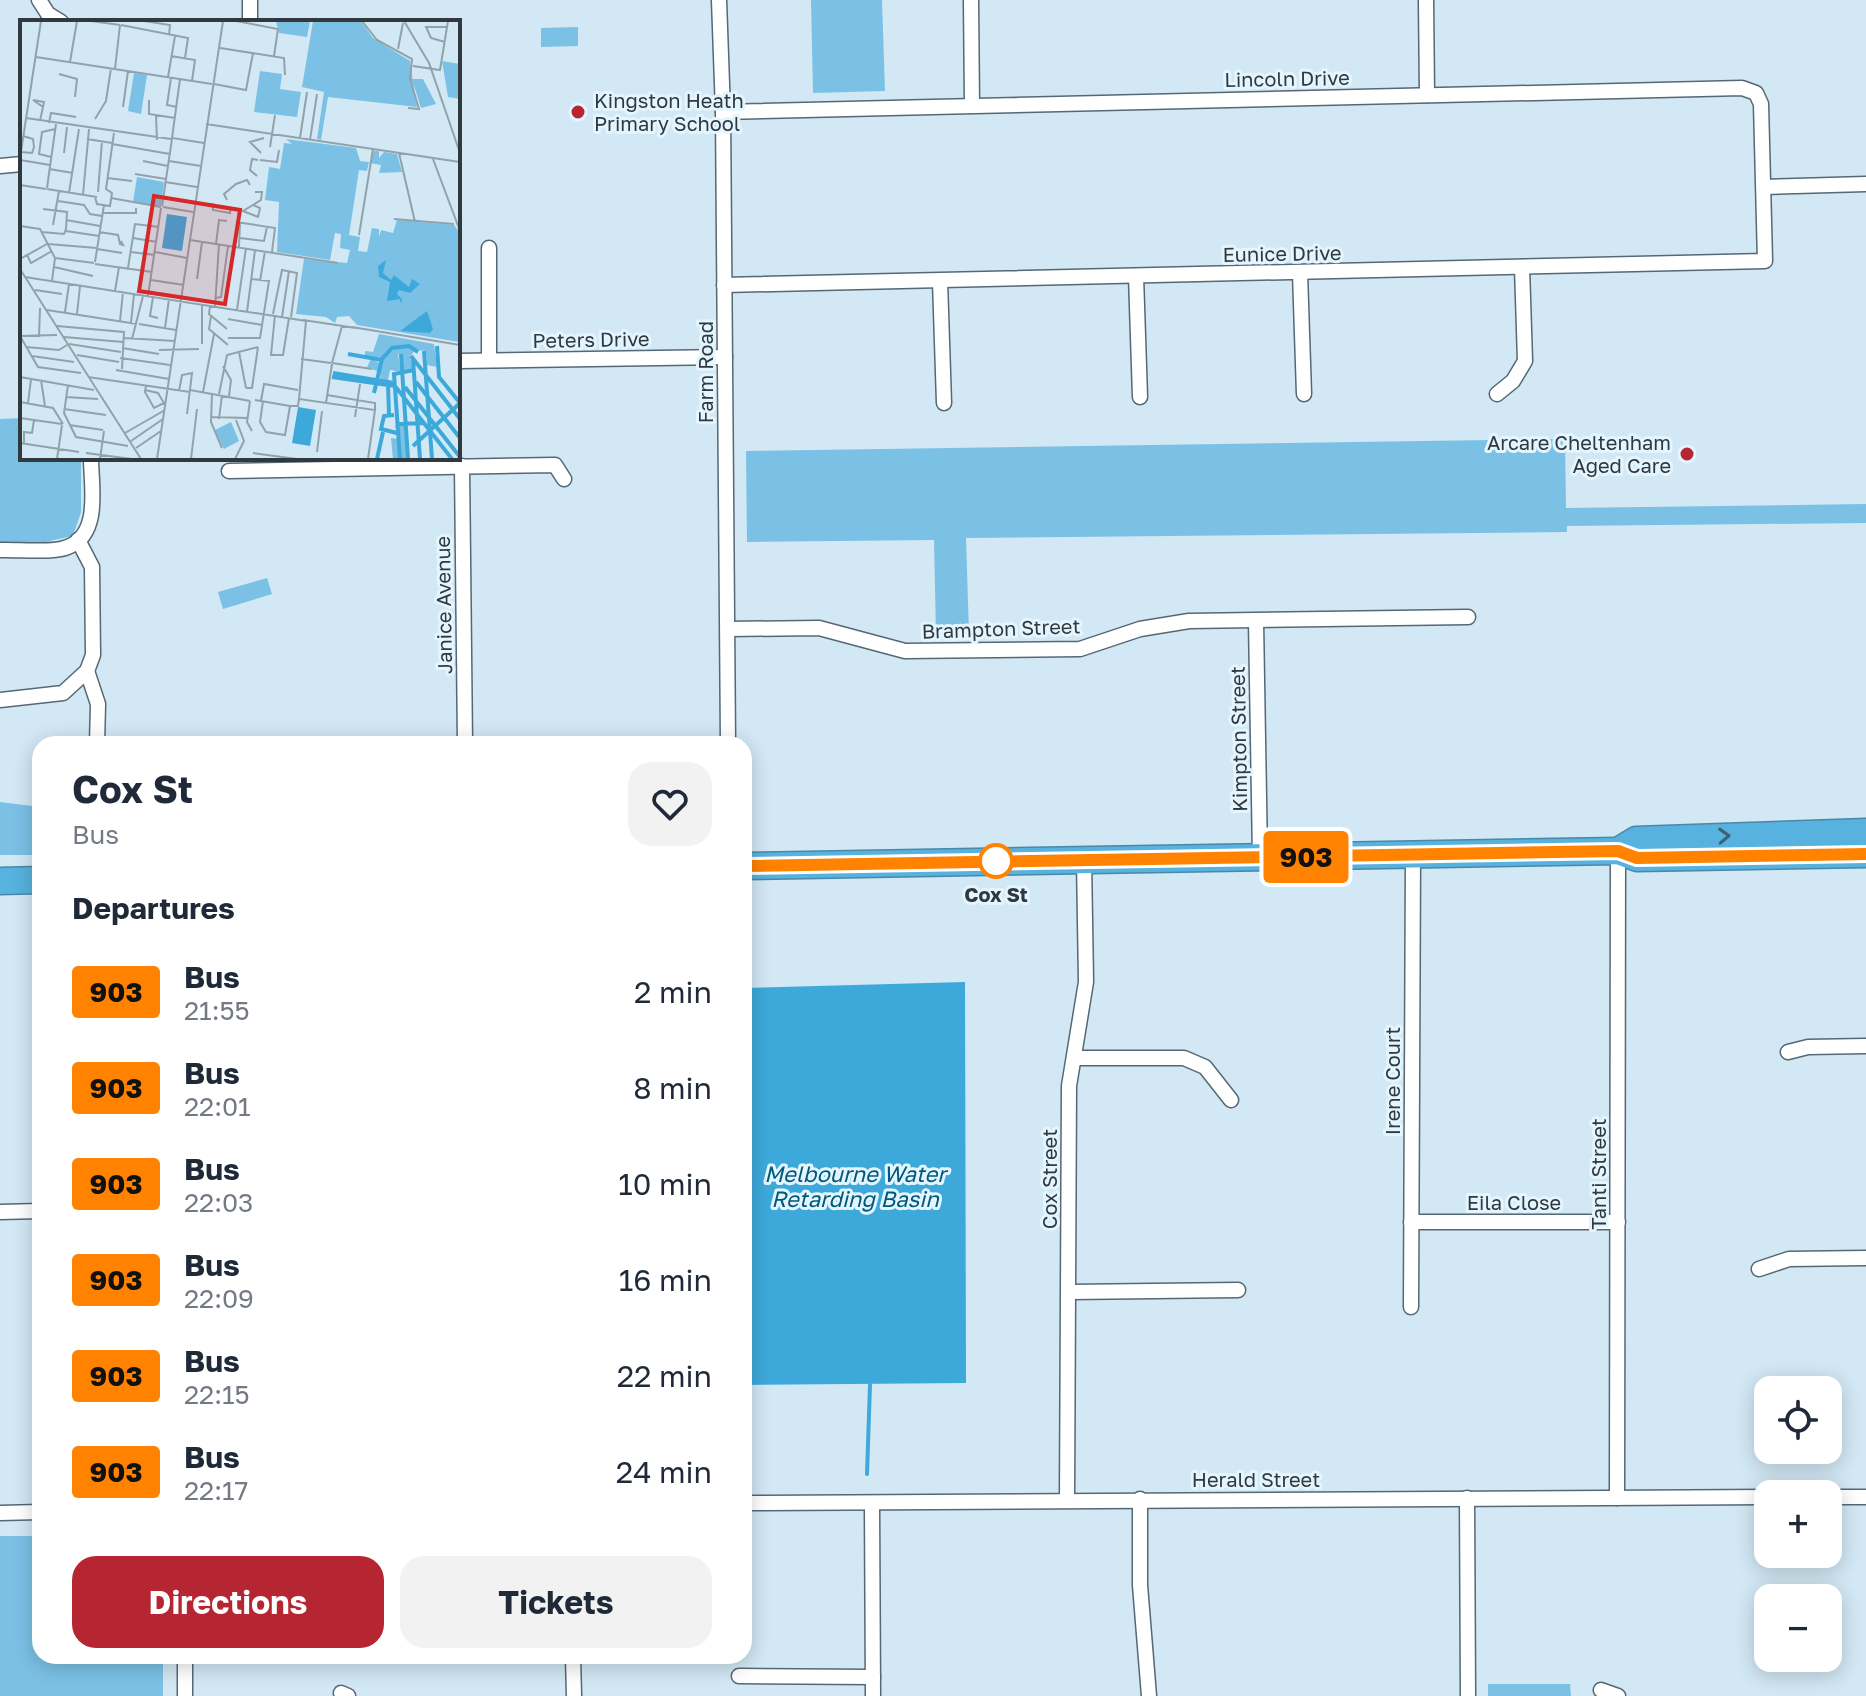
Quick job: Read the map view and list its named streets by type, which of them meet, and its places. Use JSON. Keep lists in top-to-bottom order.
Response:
{
  "streets": {
    "street": [
      "Lincoln Drive",
      "Eunice Drive",
      "Peters Drive",
      "Farm Road",
      "Janice Avenue",
      "Brampton Street",
      "Kimpton Street",
      "Irene Court",
      "Tanti Street",
      "Cox Street",
      "Eila Close",
      "Herald Street"
    ]
  },
  "crossings": [
    ["Lincoln Drive", "Eunice Drive"],
    ["Lincoln Drive", "Farm Road"],
    ["Eunice Drive", "Farm Road"],
    ["Peters Drive", "Farm Road"],
    ["Farm Road", "Brampton Street"],
    ["Brampton Street", "Kimpton Street"],
    ["Irene Court", "Eila Close"],
    ["Tanti Street", "Eila Close"],
    ["Tanti Street", "Herald Street"],
    ["Cox Street", "Herald Street"]
  ],
  "water": ["Melbourne Water Retarding Basin"],
  "places": ["Kingston Heath Primary School", "Arcare Cheltenham Aged Care", "Cox St"],
  "lines": ["bus line 903"],
  "page": {
    "on_map": "903",
    "heading": [
      ["Cox St", "Bus"],
      "Departures"
    ],
    "list": [
      {
        "mark": "903",
        "name": "Bus",
        "note": "21:55",
        "value": "2 min"
      },
      {
        "mark": "903",
        "name": "Bus",
        "note": "22:01",
        "value": "8 min"
      },
      {
        "mark": "903",
        "name": "Bus",
        "note": "22:03",
        "value": "10 min"
      },
      {
        "mark": "903",
        "name": "Bus",
        "note": "22:09",
        "value": "16 min"
      },
      {
        "mark": "903",
        "name": "Bus",
        "note": "22:15",
        "value": "22 min"
      },
      {
        "mark": "903",
        "name": "Bus",
        "note": "22:17",
        "value": "24 min"
      }
    ],
    "map_buttons": ["+", "−"],
    "buttons": ["Directions", "Tickets"]
  }
}
